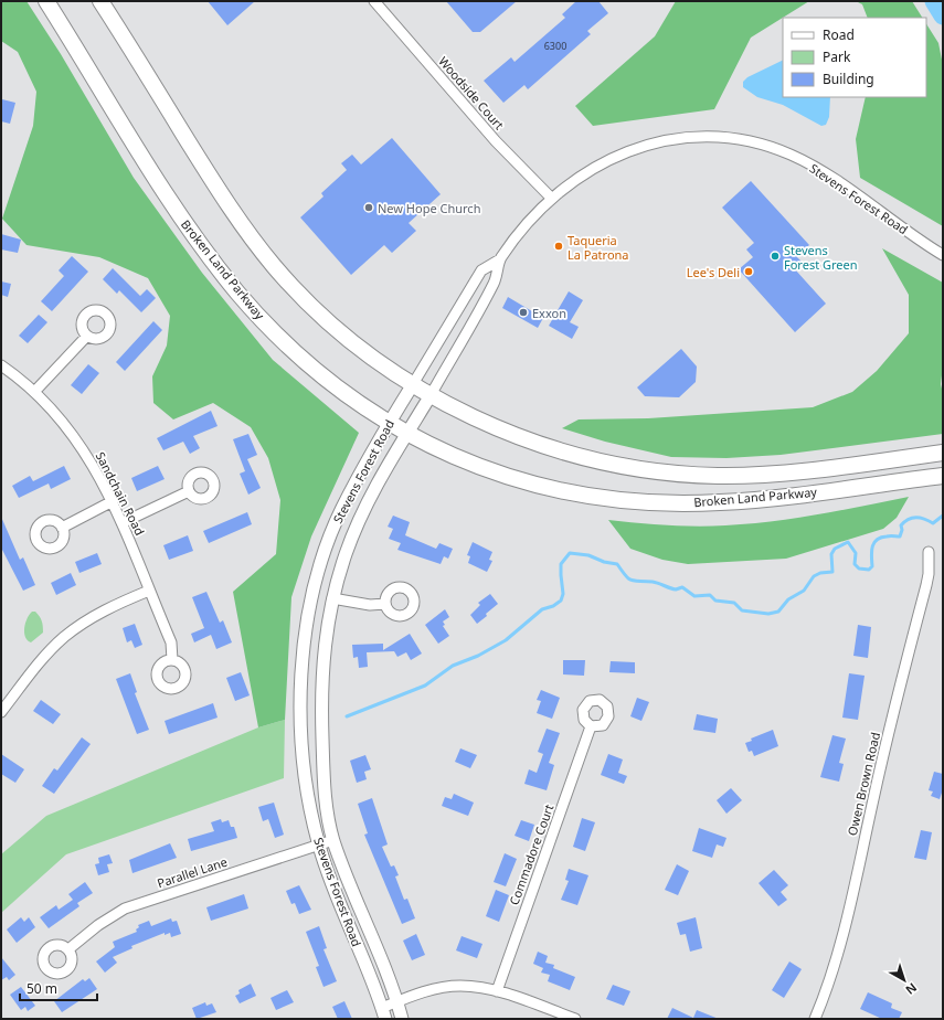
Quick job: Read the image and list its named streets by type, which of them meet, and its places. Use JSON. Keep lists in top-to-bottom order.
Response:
{
  "streets": {
    "main road": ["Broken Land Parkway"],
    "street": [
      "Woodside Court",
      "Stevens Forest Road",
      "Sandchain Road",
      "Owen Brown Road",
      "Commadore Court",
      "Parallel Lane"
    ]
  },
  "crossings": [
    ["Woodside Court", "Stevens Forest Road"],
    ["Stevens Forest Road", "Broken Land Parkway"],
    ["Stevens Forest Road", "Parallel Lane"]
  ],
  "places": [
    "New Hope Church",
    "Taqueria La Patrona",
    "Stevens Forest Green",
    "Lee's Deli",
    "Exxon"
  ],
  "house_numbers": ["6300"],
  "legend": ["Road", "Park", "Building"],
  "scale_bar": "50 m",
  "north": "bottom right"
}
